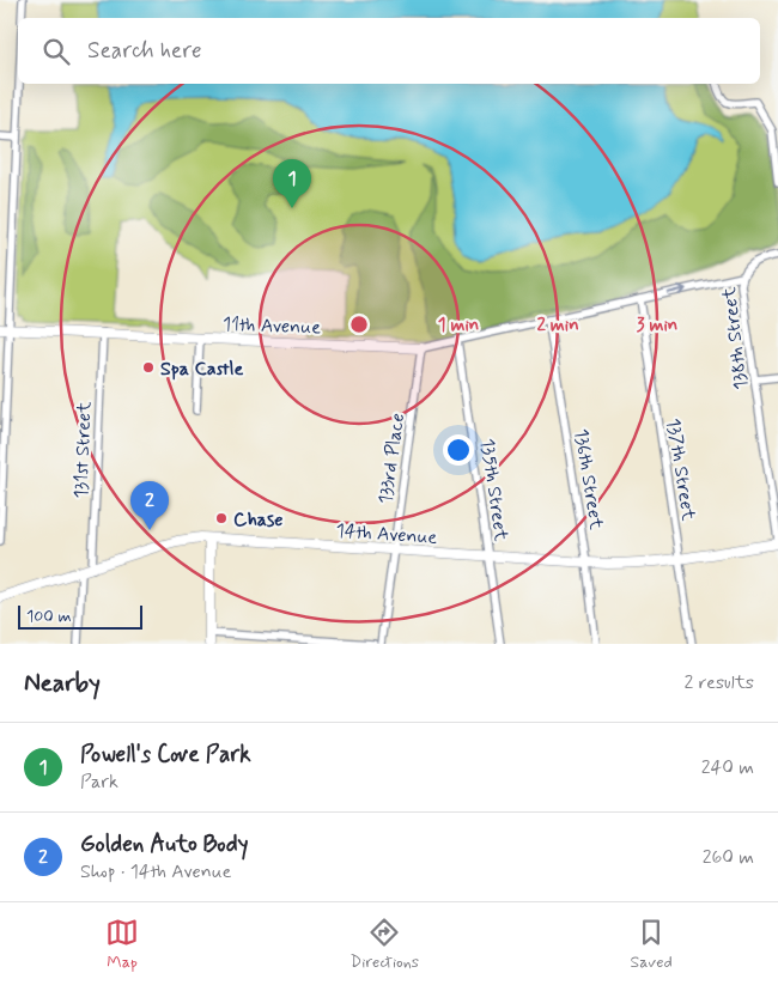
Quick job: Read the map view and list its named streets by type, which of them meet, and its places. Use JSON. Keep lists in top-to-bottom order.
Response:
{
  "streets": {
    "street": [
      "11th Avenue",
      "138th Street",
      "131st Street",
      "133rd Place",
      "137th Street",
      "136th Street",
      "135th Street",
      "14th Avenue"
    ]
  },
  "crossings": [
    ["11th Avenue", "138th Street"],
    ["11th Avenue", "131st Street"],
    ["11th Avenue", "133rd Place"],
    ["11th Avenue", "137th Street"],
    ["11th Avenue", "136th Street"],
    ["11th Avenue", "135th Street"],
    ["138th Street", "14th Avenue"],
    ["131st Street", "14th Avenue"],
    ["133rd Place", "14th Avenue"],
    ["137th Street", "14th Avenue"],
    ["136th Street", "14th Avenue"],
    ["135th Street", "14th Avenue"]
  ],
  "places": ["Spa Castle", "Chase"],
  "scale_bar": "100 m",
  "page": {
    "search": "Search here",
    "pins": ["1", "2"],
    "scale": "100 m",
    "heading": ["Nearby", "2 results"],
    "list": [
      {
        "mark": "1",
        "name": "Powell's Cove Park",
        "note": "Park",
        "value": "240 m"
      },
      {
        "mark": "2",
        "name": "Golden Auto Body",
        "note": "Shop · 14th Avenue",
        "value": "260 m"
      }
    ],
    "nav": ["Map", "Directions", "Saved"]
  },
  "rings": ["1 min", "2 min", "3 min"]
}
